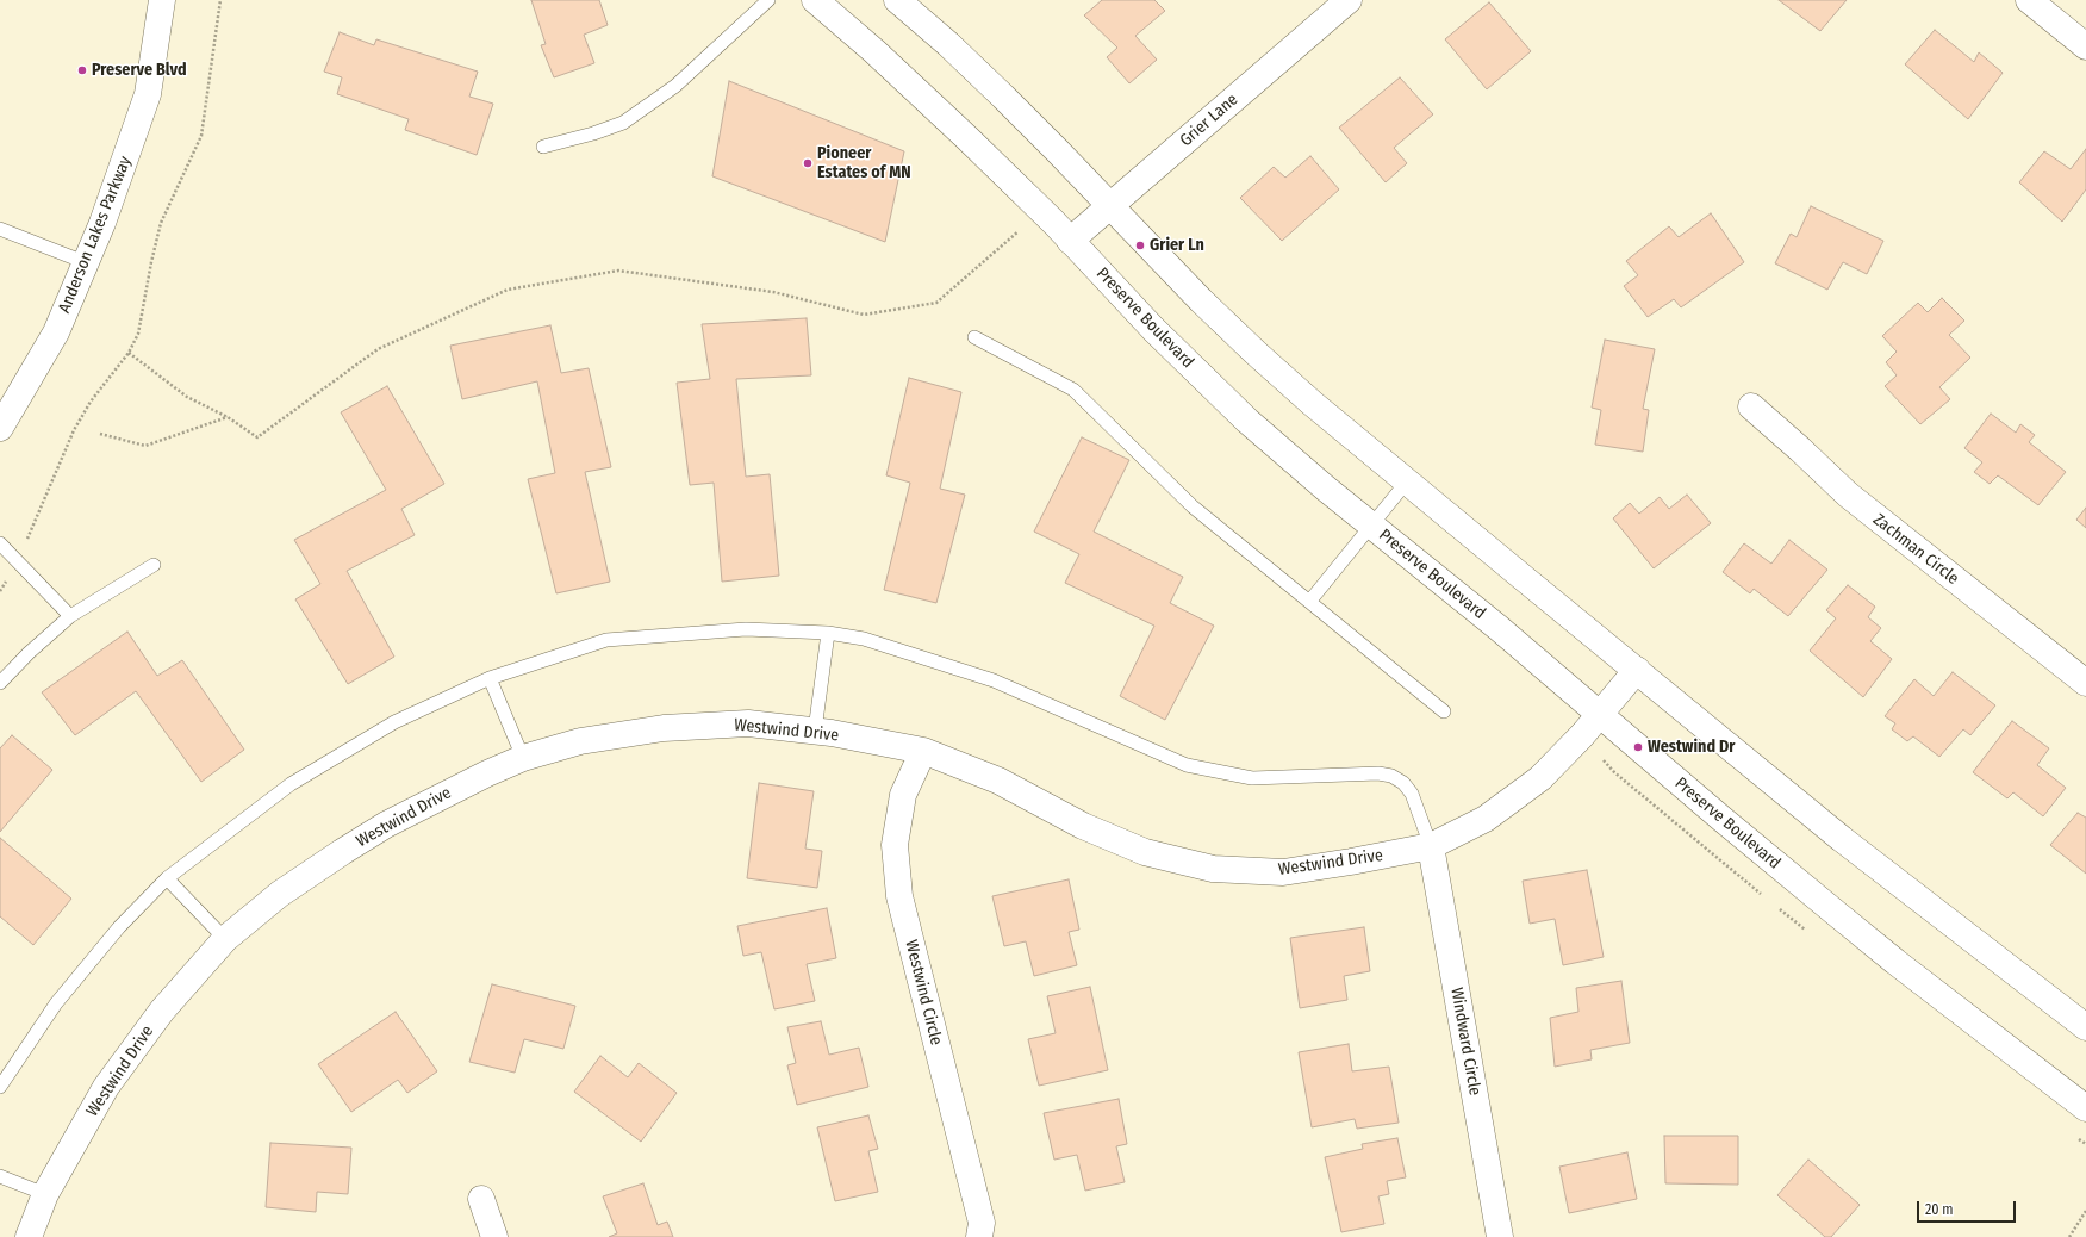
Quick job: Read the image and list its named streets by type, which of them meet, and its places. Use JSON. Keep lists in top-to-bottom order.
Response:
{
  "streets": {
    "street": [
      "Grier Lane",
      "Anderson Lakes Parkway",
      "Preserve Boulevard",
      "Zachman Circle",
      "Westwind Drive",
      "Westwind Circle",
      "Windward Circle"
    ]
  },
  "crossings": [
    ["Grier Lane", "Preserve Boulevard"],
    ["Preserve Boulevard", "Westwind Drive"],
    ["Westwind Drive", "Westwind Circle"],
    ["Westwind Drive", "Windward Circle"]
  ],
  "places": [
    "Preserve Blvd",
    "Pioneer Estates of MN",
    "Grier Ln",
    "Westwind Dr"
  ],
  "scale_bar": "20 m"
}
